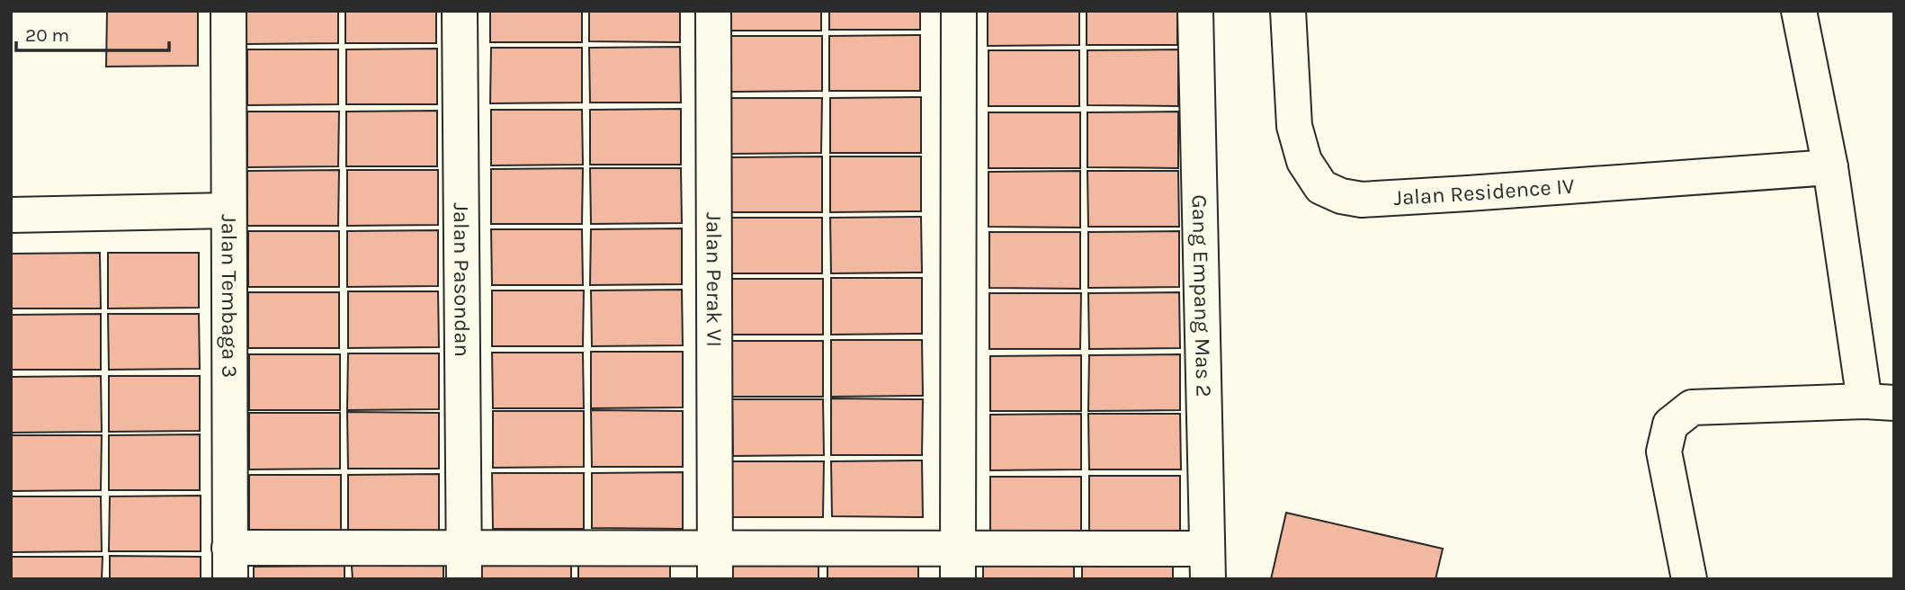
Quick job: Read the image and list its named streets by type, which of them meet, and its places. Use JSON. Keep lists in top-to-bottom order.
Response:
{
  "streets": {
    "street": [
      "Jalan Residence IV",
      "Jalan Pasondan",
      "Jalan Perak VI",
      "Jalan Tembaga 3",
      "Gang Empang Mas 2"
    ]
  },
  "scale_bar": "20 m"
}
